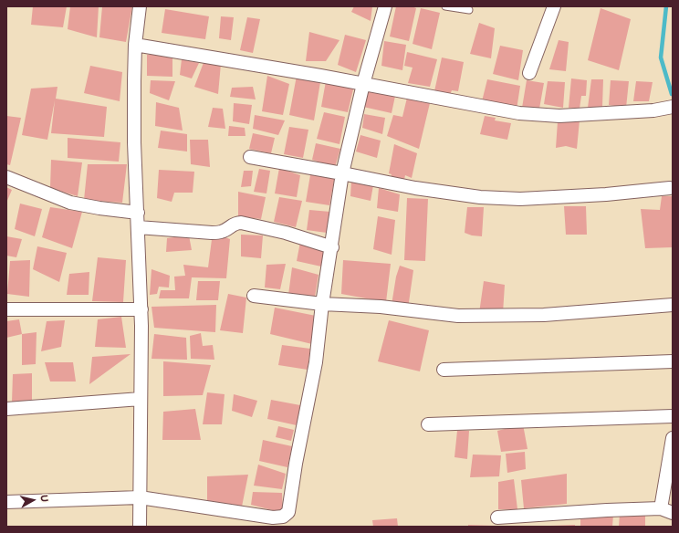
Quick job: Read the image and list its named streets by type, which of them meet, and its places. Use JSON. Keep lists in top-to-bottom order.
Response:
{
  "north": "right"
}
